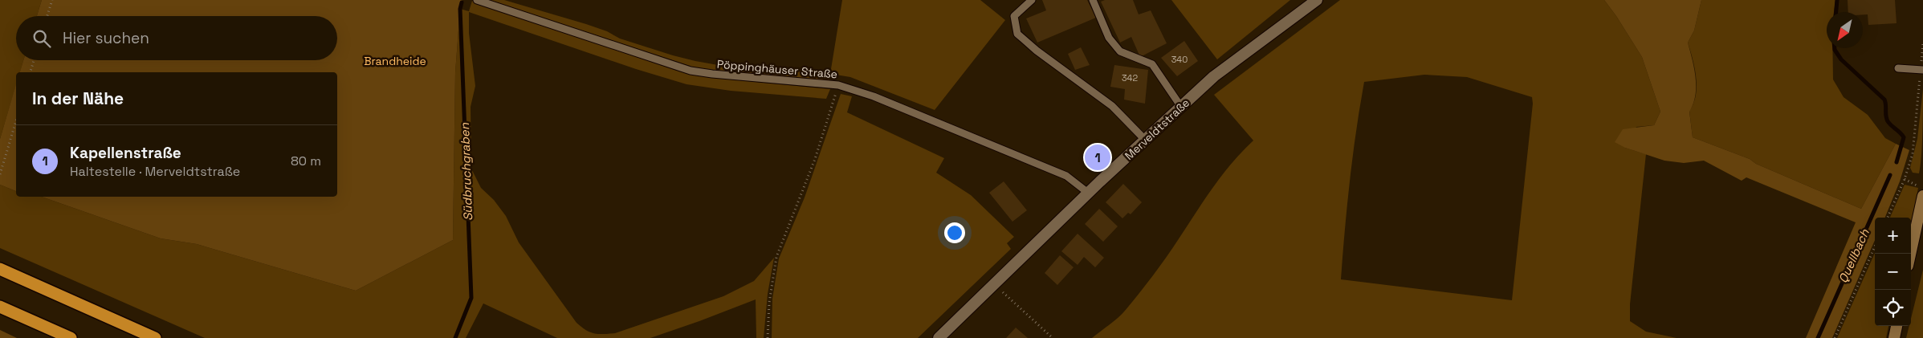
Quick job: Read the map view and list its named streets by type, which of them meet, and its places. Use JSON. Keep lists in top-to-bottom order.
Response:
{
  "streets": {
    "street": ["Merveldtstraße"],
    "lane": ["Pöppinghäuser Straße"]
  },
  "crossings": [
    ["Pöppinghäuser Straße", "Merveldtstraße"]
  ],
  "water": ["Südbruchgraben", "Quellbach"],
  "parks": ["Brandheide"],
  "house_numbers": ["340", "342"],
  "north": "bottom left",
  "page": {
    "search": "Hier suchen",
    "heading": "In der Nähe",
    "list": [
      {
        "mark": "1",
        "name": "Kapellenstraße",
        "note": "Haltestelle · Merveldtstraße",
        "value": "80 m"
      }
    ],
    "pins": "1",
    "map_buttons": ["+", "−"]
  }
}
